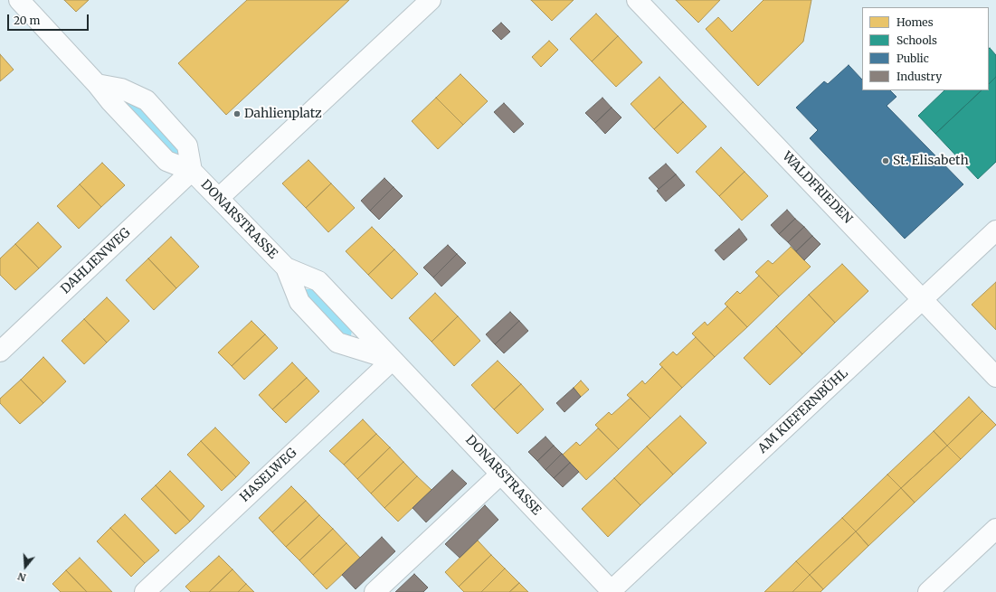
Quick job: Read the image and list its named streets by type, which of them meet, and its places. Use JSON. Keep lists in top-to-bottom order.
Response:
{
  "streets": {
    "street": [
      "WALDFRIEDEN",
      "DONARSTRASSE",
      "DAHLIENWEG",
      "AM KIEFERNBÜHL",
      "HASELWEG"
    ]
  },
  "crossings": [
    ["WALDFRIEDEN", "AM KIEFERNBÜHL"],
    ["DONARSTRASSE", "DAHLIENWEG"],
    ["DONARSTRASSE", "AM KIEFERNBÜHL"],
    ["DONARSTRASSE", "HASELWEG"]
  ],
  "places": ["Dahlienplatz", "St. Elisabeth"],
  "legend": [
    "Homes",
    "Schools",
    "Public",
    "Industry"
  ],
  "scale_bar": "20 m",
  "north": "bottom"
}
